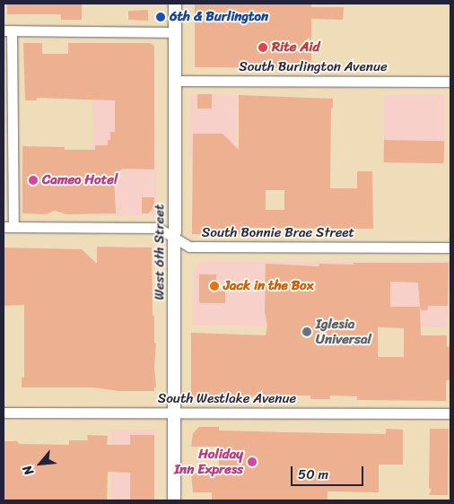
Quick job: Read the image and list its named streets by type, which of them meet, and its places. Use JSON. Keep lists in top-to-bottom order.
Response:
{
  "streets": {
    "main road": ["West 6th Street"],
    "street": ["South Burlington Avenue", "South Bonnie Brae Street", "South Westlake Avenue"]
  },
  "crossings": [
    ["South Burlington Avenue", "West 6th Street"],
    ["South Bonnie Brae Street", "West 6th Street"],
    ["West 6th Street", "South Westlake Avenue"]
  ],
  "places": [
    "6th & Burlington",
    "Rite Aid",
    "Cameo Hotel",
    "Jack in the Box",
    "Iglesia Universal",
    "Holiday Inn Express"
  ],
  "scale_bar": "50 m",
  "north": "bottom left"
}
